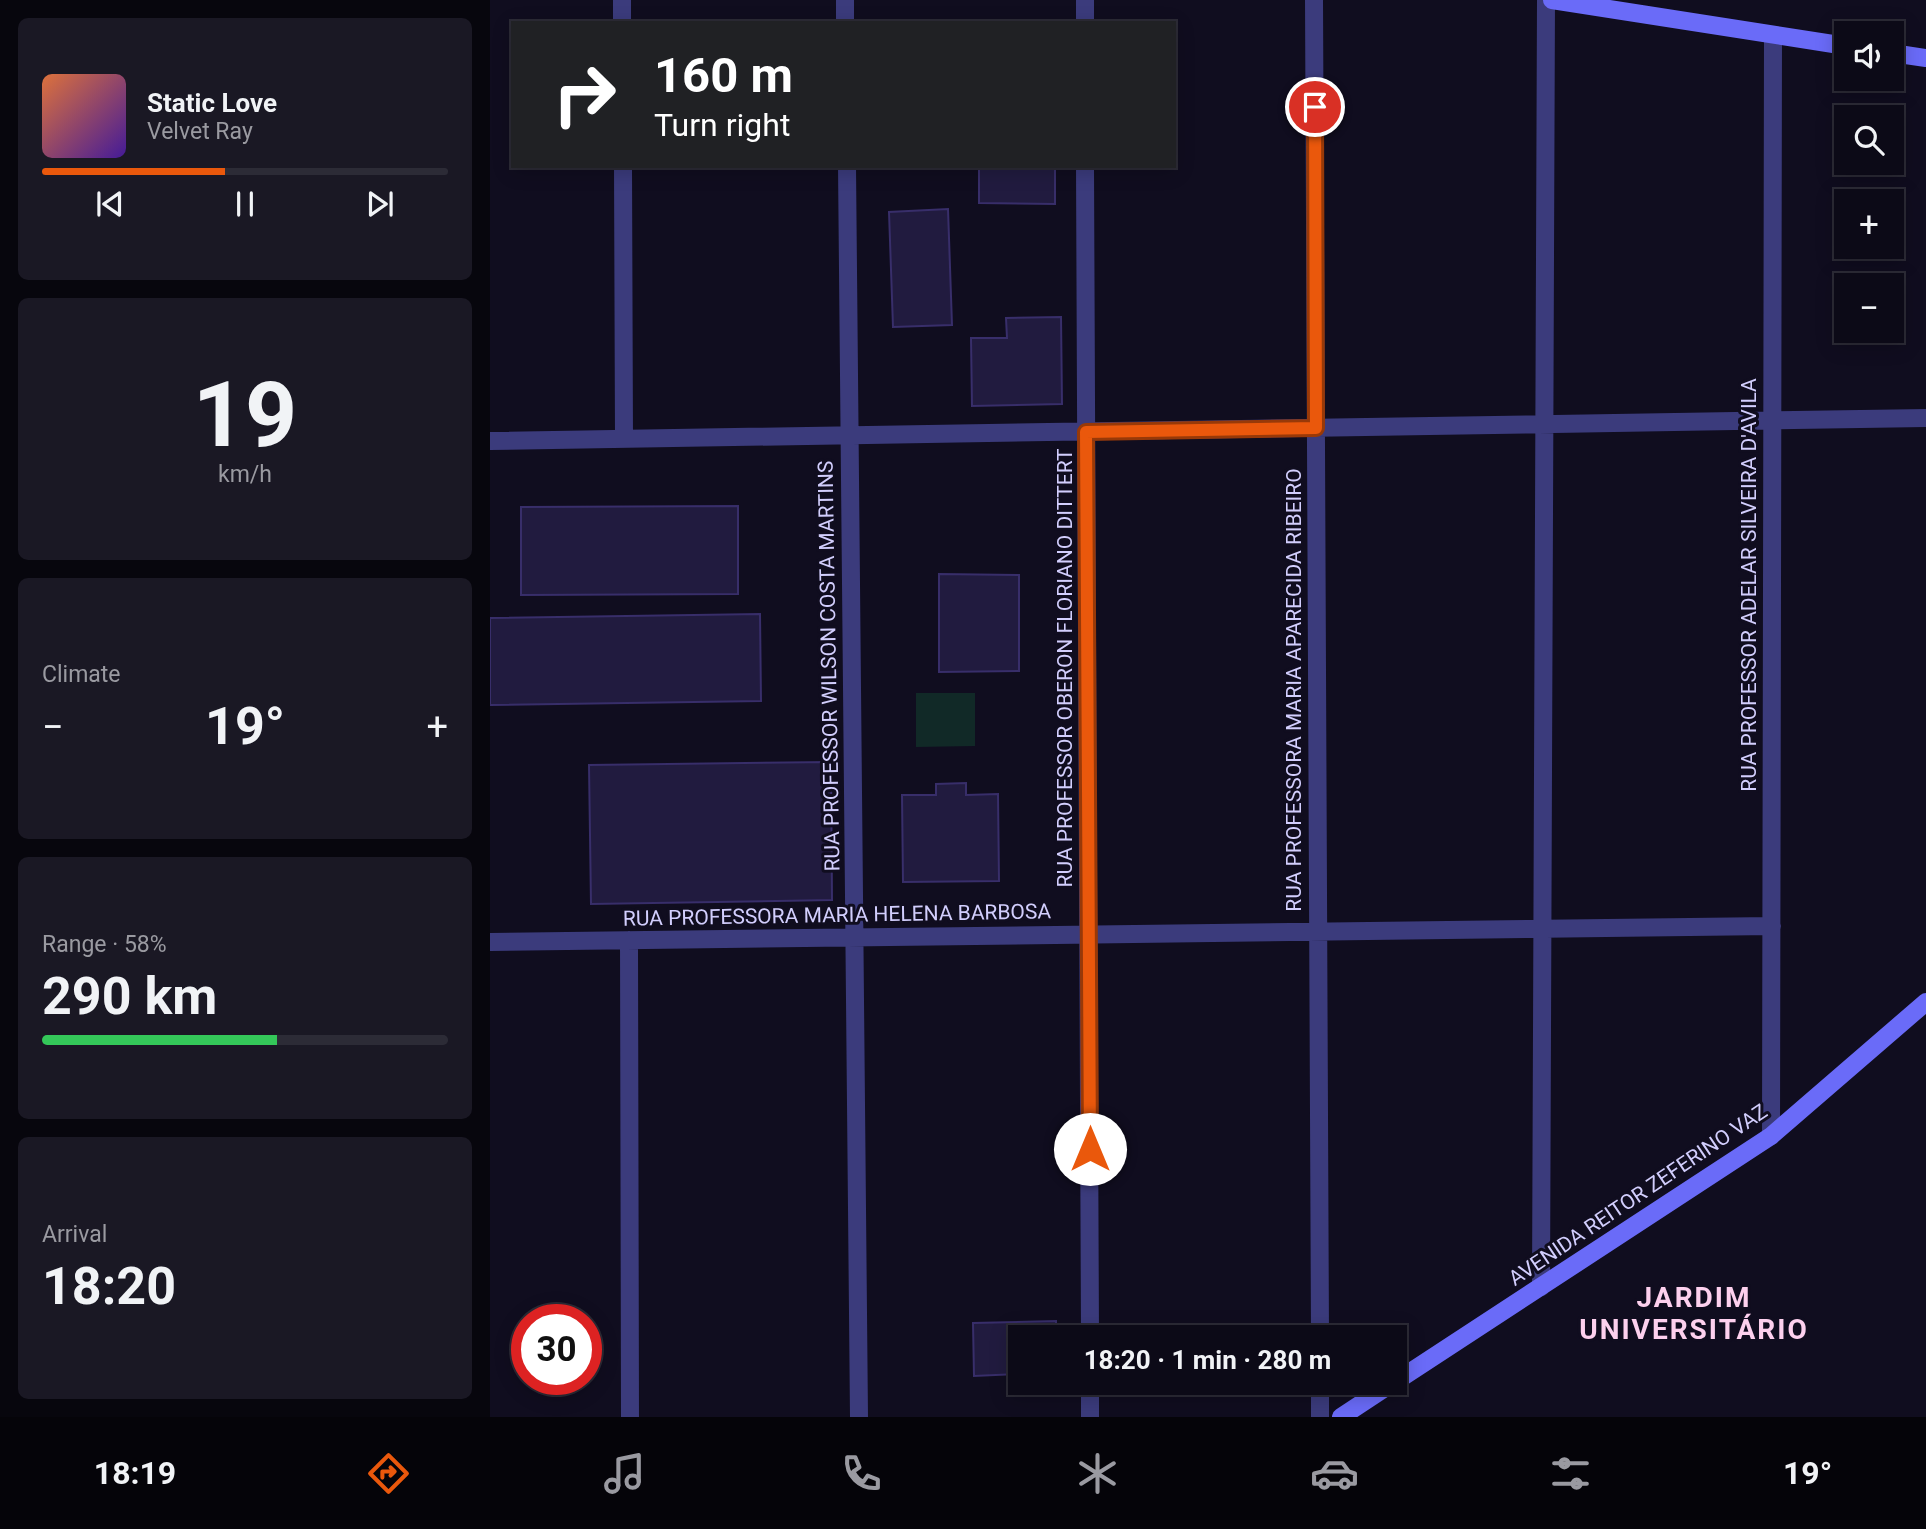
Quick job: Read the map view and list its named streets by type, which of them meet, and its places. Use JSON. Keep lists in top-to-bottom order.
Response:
{
  "streets": {
    "street": [
      "RUA PROFESSOR ADELAR SILVEIRA D'AVILA",
      "RUA PROFESSOR WILSON COSTA MARTINS",
      "RUA PROFESSOR OBERON FLORIANO DITTERT",
      "RUA PROFESSORA MARIA APARECIDA RIBEIRO",
      "RUA PROFESSORA MARIA HELENA BARBOSA",
      "AVENIDA REITOR ZEFERINO VAZ"
    ]
  },
  "crossings": [
    ["RUA PROFESSOR ADELAR SILVEIRA D'AVILA", "RUA PROFESSORA MARIA HELENA BARBOSA"],
    ["RUA PROFESSOR ADELAR SILVEIRA D'AVILA", "AVENIDA REITOR ZEFERINO VAZ"],
    ["RUA PROFESSOR WILSON COSTA MARTINS", "RUA PROFESSORA MARIA HELENA BARBOSA"],
    ["RUA PROFESSOR OBERON FLORIANO DITTERT", "RUA PROFESSORA MARIA HELENA BARBOSA"],
    ["RUA PROFESSORA MARIA APARECIDA RIBEIRO", "RUA PROFESSORA MARIA HELENA BARBOSA"]
  ],
  "districts": ["JARDIM UNIVERSITÁRIO"],
  "page": {
    "map_buttons": ["+", "−"],
    "turn": ["160 m", "Turn right"],
    "song": ["Static Love", "Velvet Ray"],
    "tile": [
      ["19", "km/h"],
      "Climate",
      ["Range · 58%", "290 km"],
      ["Arrival", "18:20"]
    ],
    "heat": ["−", "19°", "+"],
    "limit": "30",
    "trip": "18:20 · 1 min · 280 m",
    "tabs": ["18:19", "19°"]
  }
}
